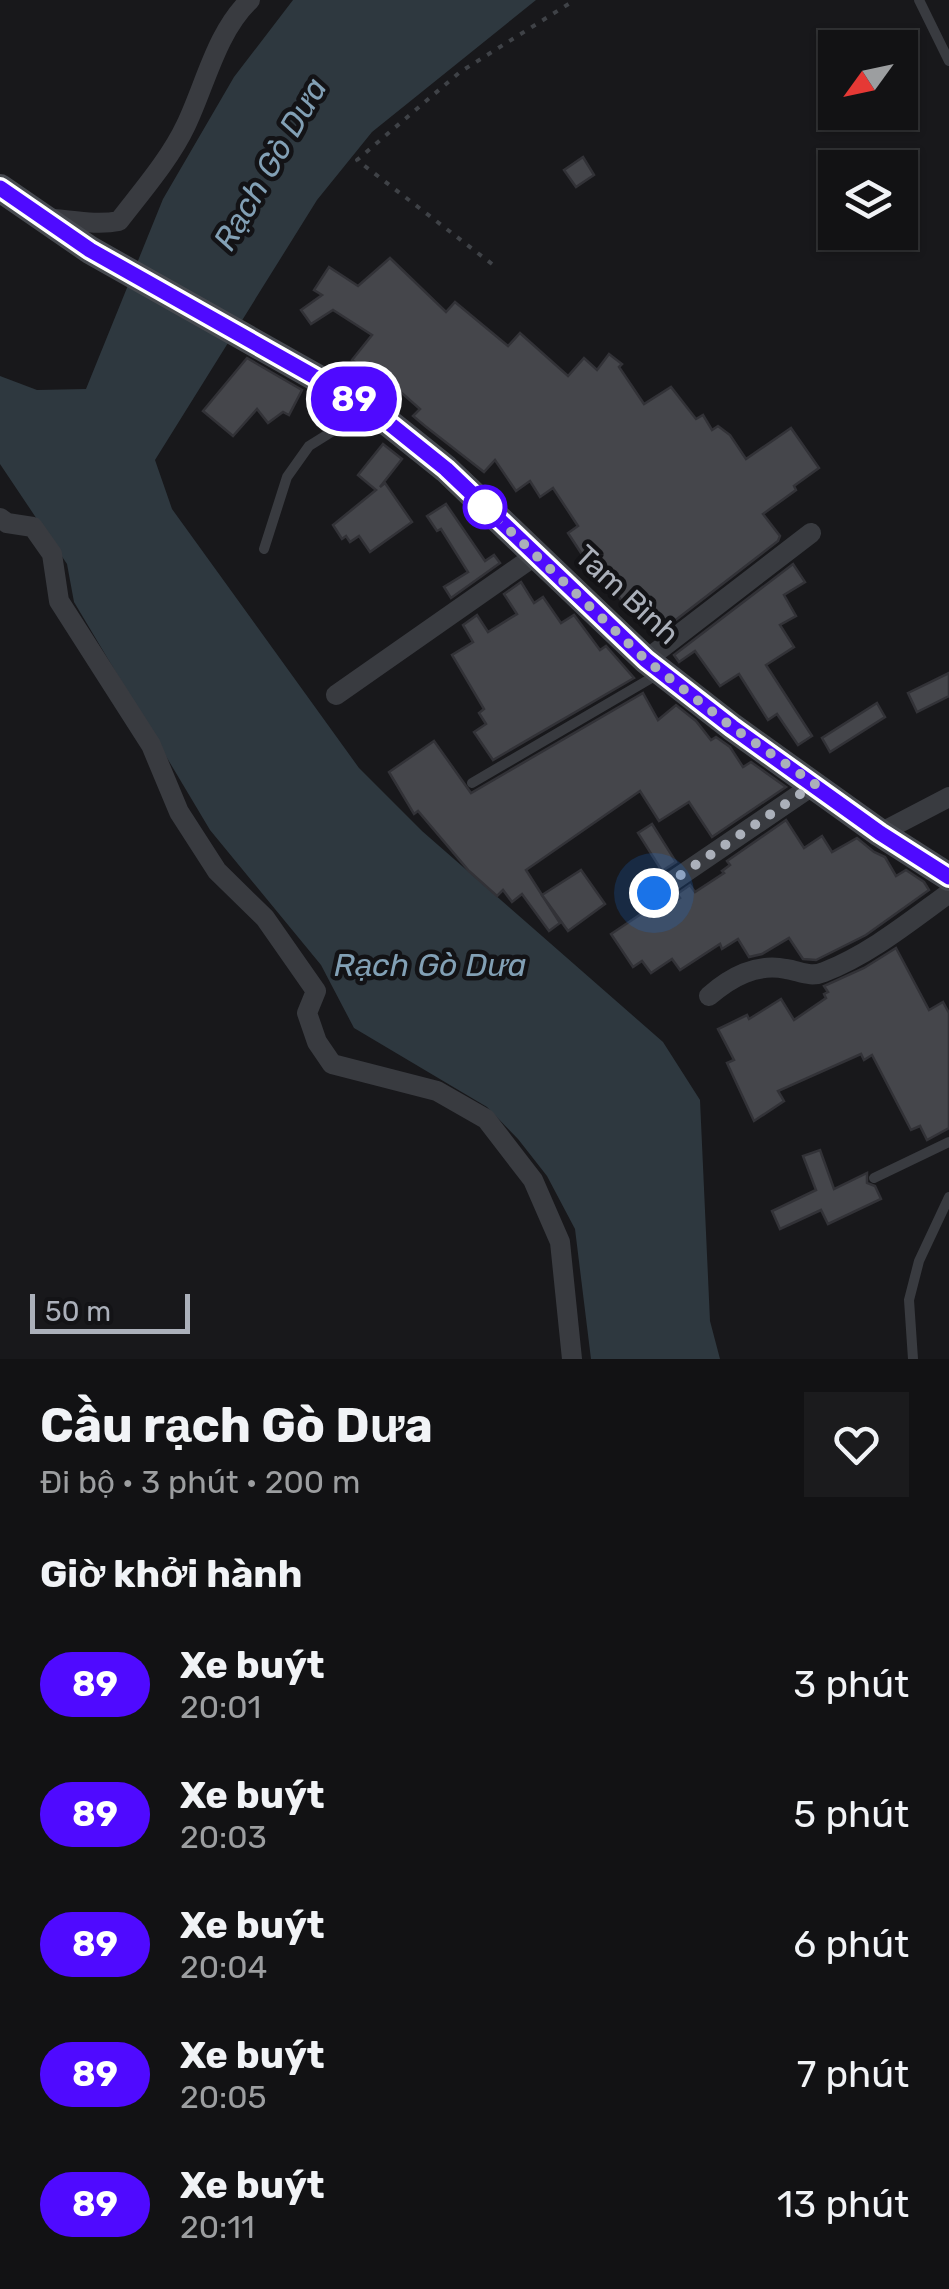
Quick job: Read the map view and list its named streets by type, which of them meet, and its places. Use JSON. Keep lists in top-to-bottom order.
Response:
{
  "streets": {
    "main road": ["Tam Bình"]
  },
  "water": ["Rạch Gò Dưa"],
  "lines": ["bus line 89"],
  "scale_bar": "50 m",
  "north": "bottom left",
  "page": {
    "on_map": "89",
    "scale": "50 m",
    "heading": [
      ["Cầu rạch Gò Dưa", "Đi bộ · 3 phút · 200 m"],
      "Giờ khởi hành"
    ],
    "list": [
      {
        "mark": "89",
        "name": "Xe buýt",
        "note": "20:01",
        "value": "3 phút"
      },
      {
        "mark": "89",
        "name": "Xe buýt",
        "note": "20:03",
        "value": "5 phút"
      },
      {
        "mark": "89",
        "name": "Xe buýt",
        "note": "20:04",
        "value": "6 phút"
      },
      {
        "mark": "89",
        "name": "Xe buýt",
        "note": "20:05",
        "value": "7 phút"
      },
      {
        "mark": "89",
        "name": "Xe buýt",
        "note": "20:11",
        "value": "13 phút"
      }
    ]
  }
}
